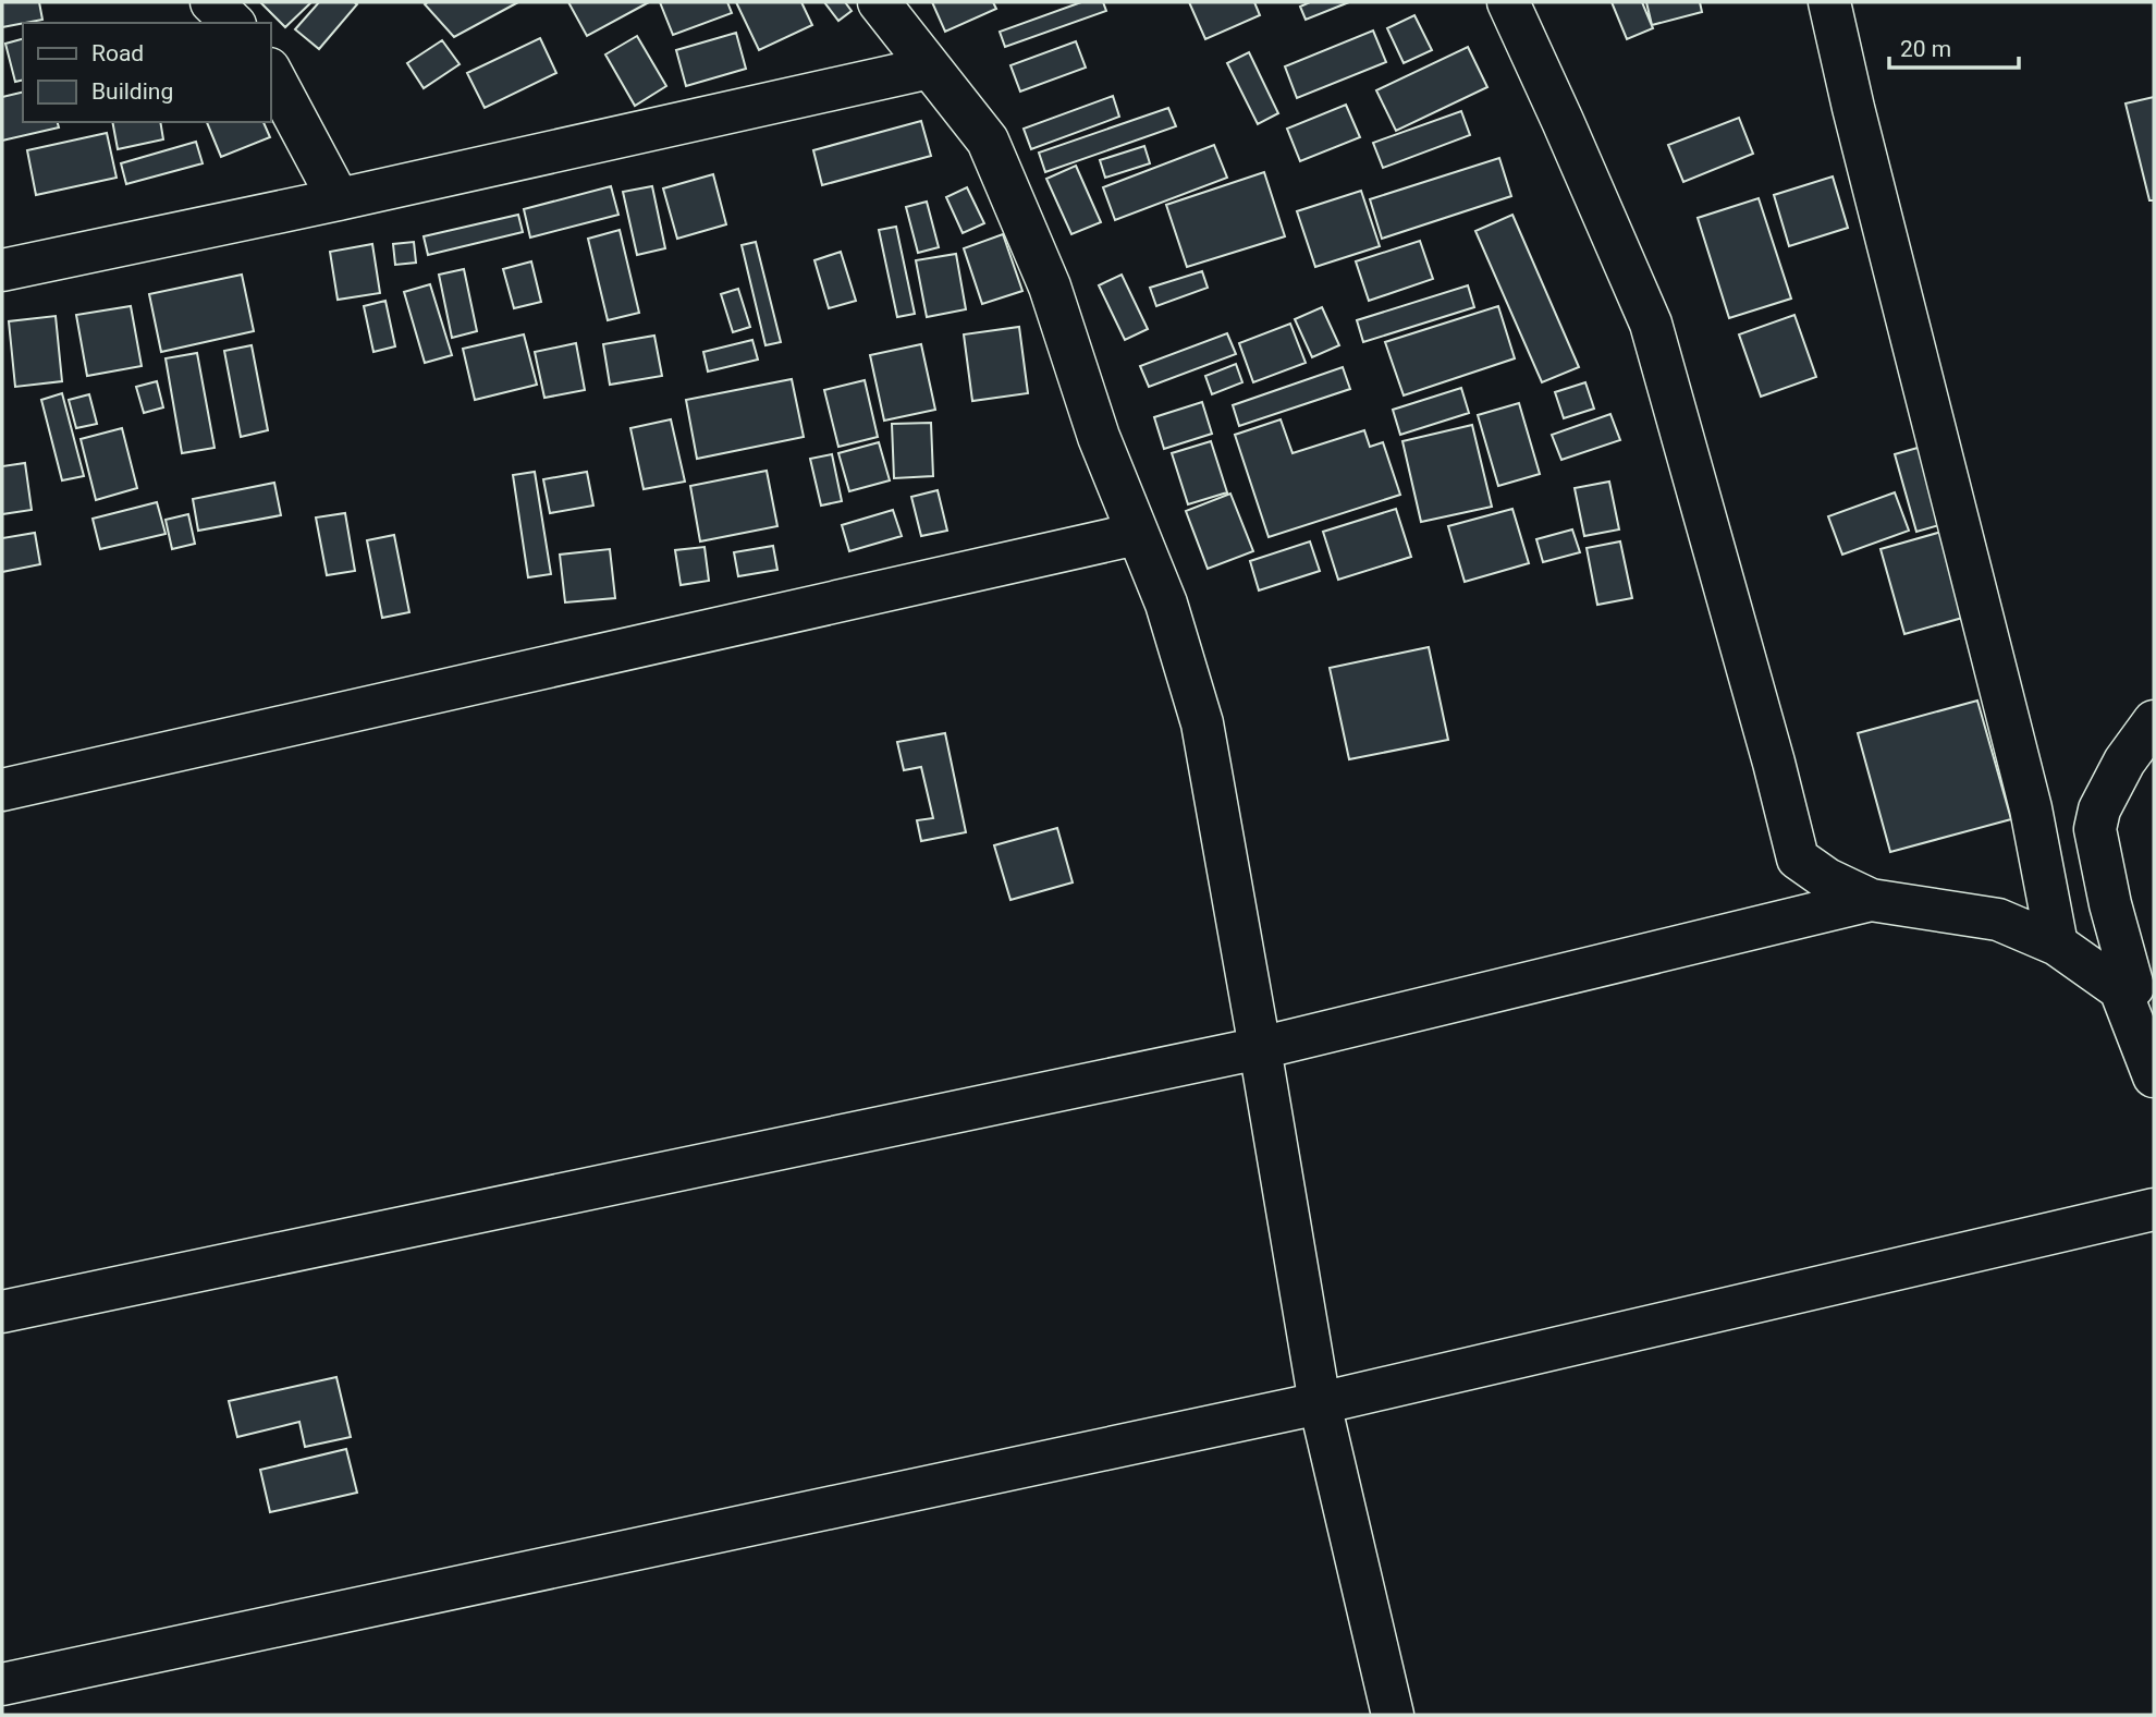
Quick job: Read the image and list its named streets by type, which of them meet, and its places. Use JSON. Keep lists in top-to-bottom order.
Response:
{
  "legend": ["Road", "Building"],
  "scale_bar": "20 m"
}
